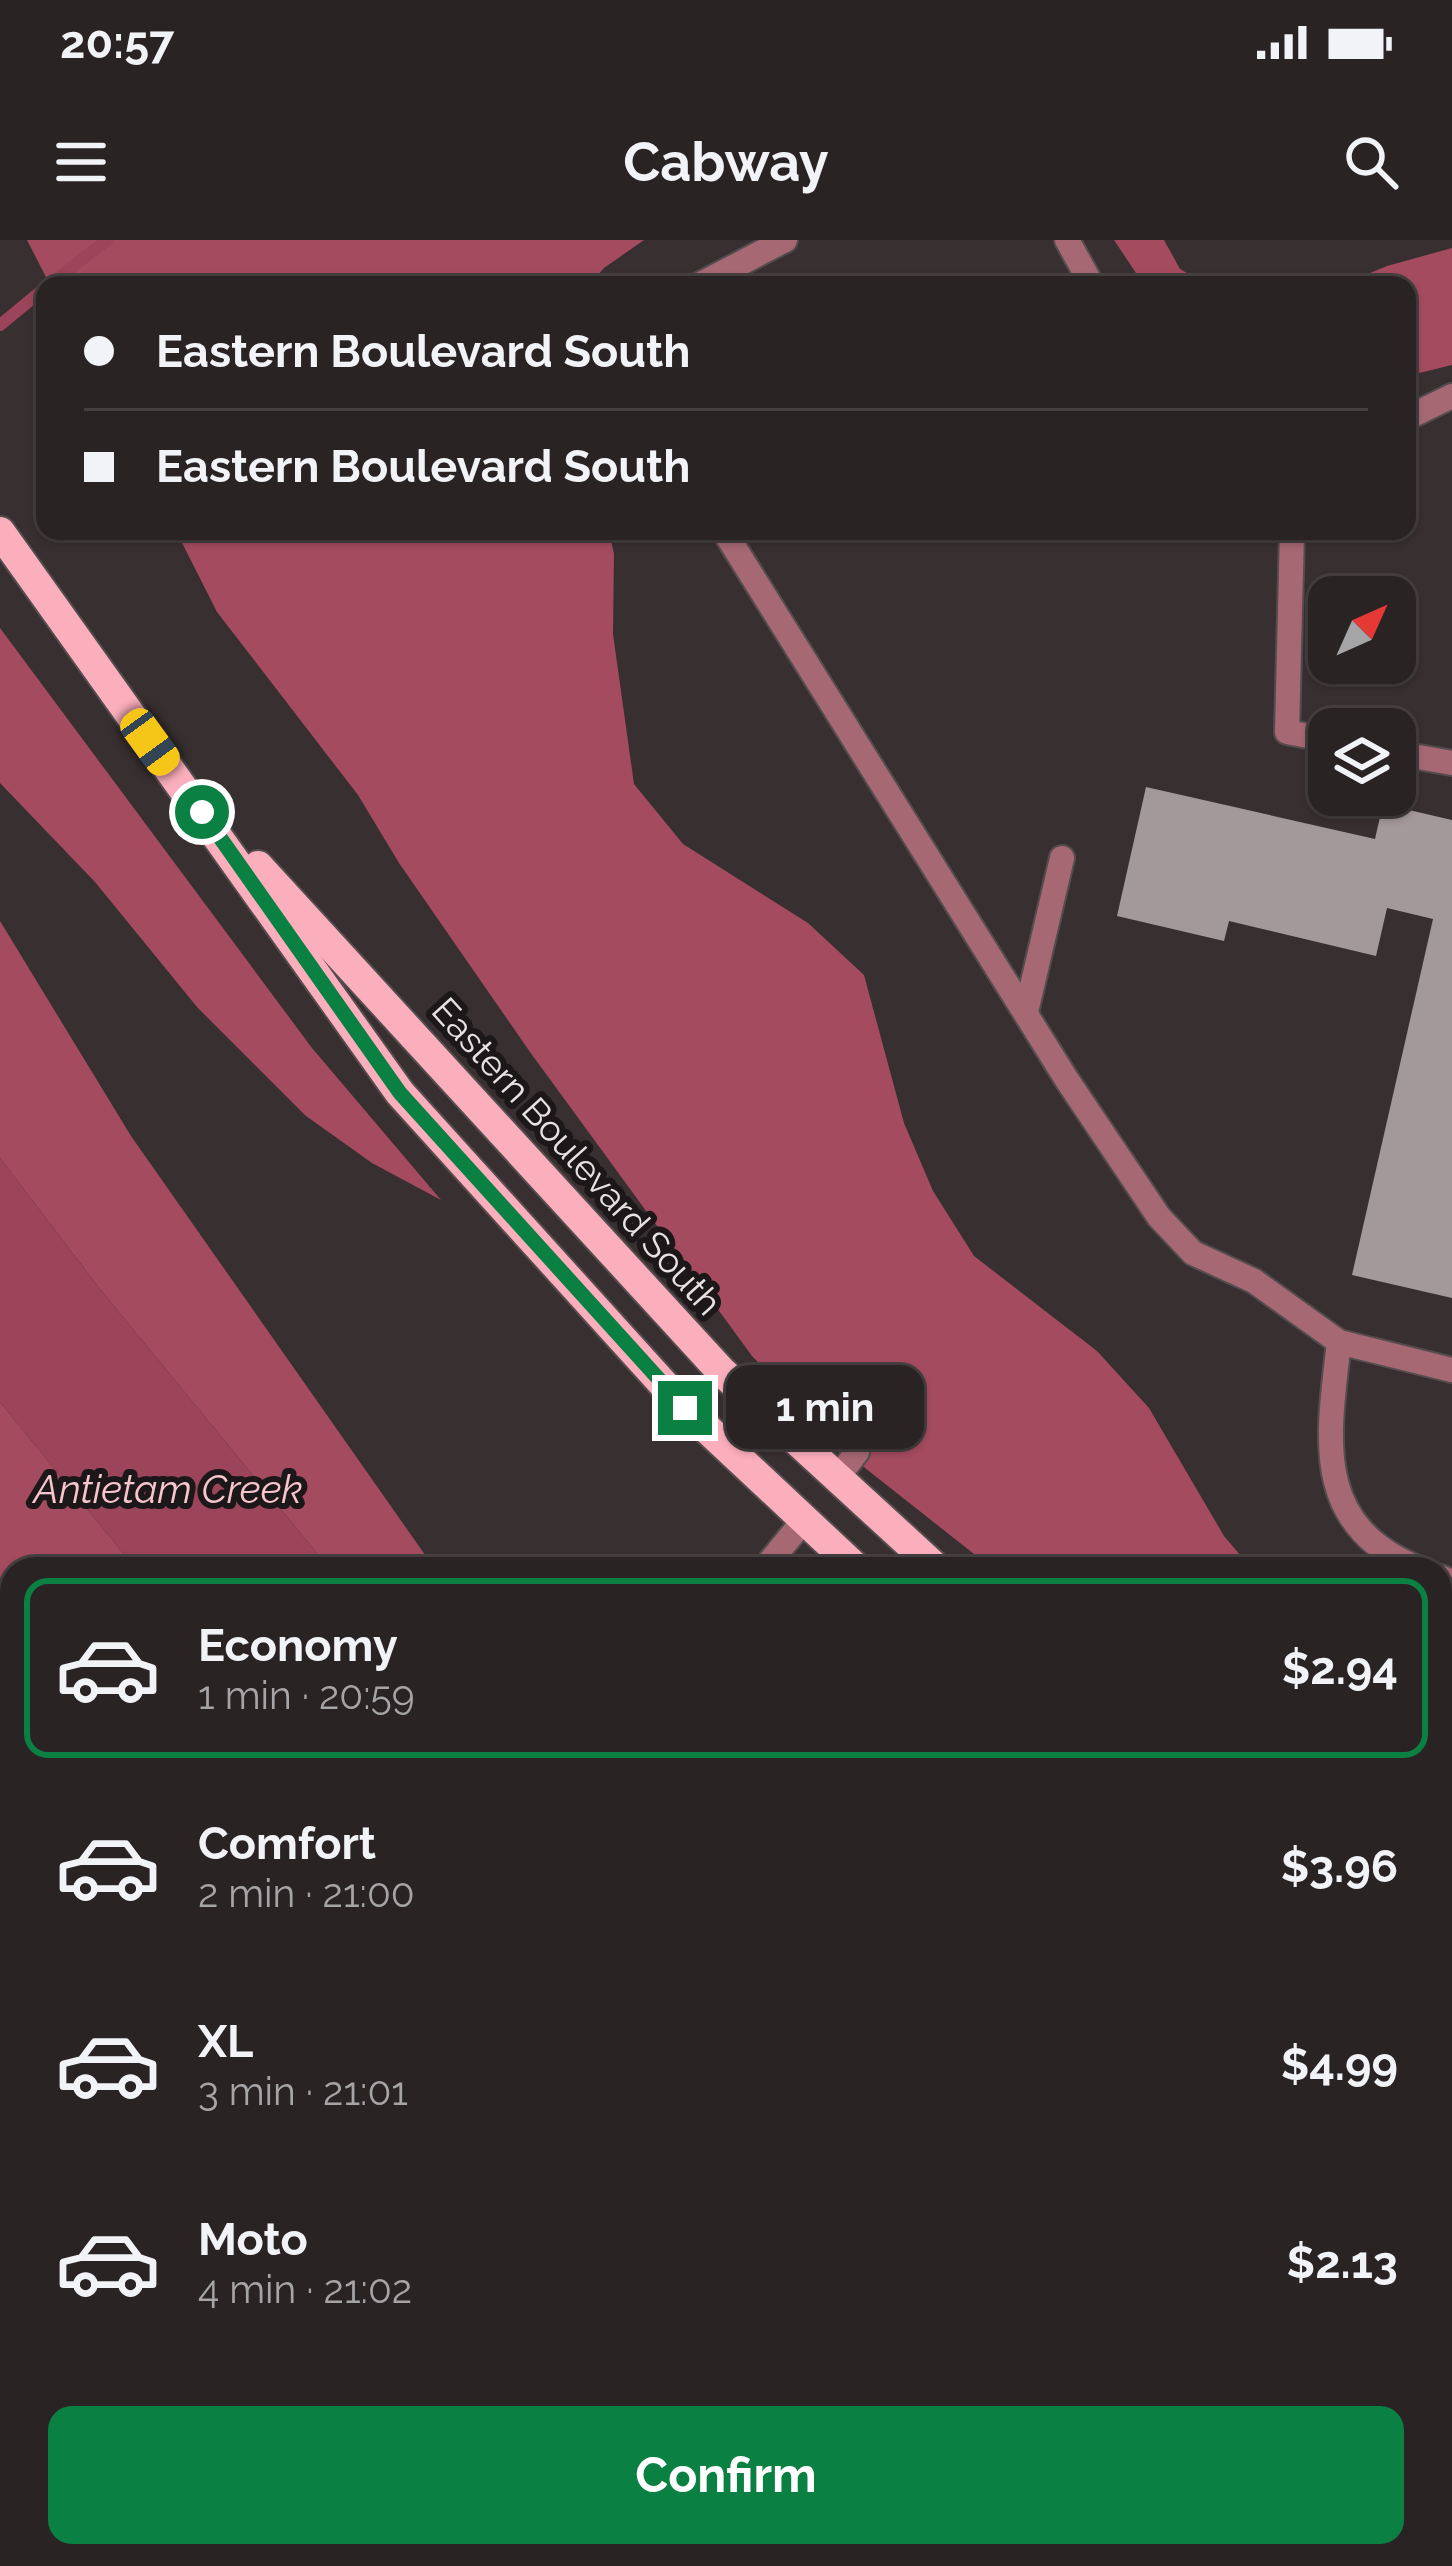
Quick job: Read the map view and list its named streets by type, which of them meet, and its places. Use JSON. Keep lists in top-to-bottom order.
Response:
{
  "streets": {
    "main road": ["Eastern Boulevard South"]
  },
  "water": ["Antietam Creek"],
  "north": "top right",
  "page": {
    "status": "20:57",
    "header": "Cabway",
    "banner": ["Eastern Boulevard South", "Eastern Boulevard South"],
    "bubble": "1 min",
    "list": [
      {
        "name": "Economy",
        "note": "1 min · 20:59",
        "value": "$2.94"
      },
      {
        "name": "Comfort",
        "note": "2 min · 21:00",
        "value": "$3.96"
      },
      {
        "name": "XL",
        "note": "3 min · 21:01",
        "value": "$4.99"
      },
      {
        "name": "Moto",
        "note": "4 min · 21:02",
        "value": "$2.13"
      }
    ],
    "buttons": "Confirm"
  }
}
